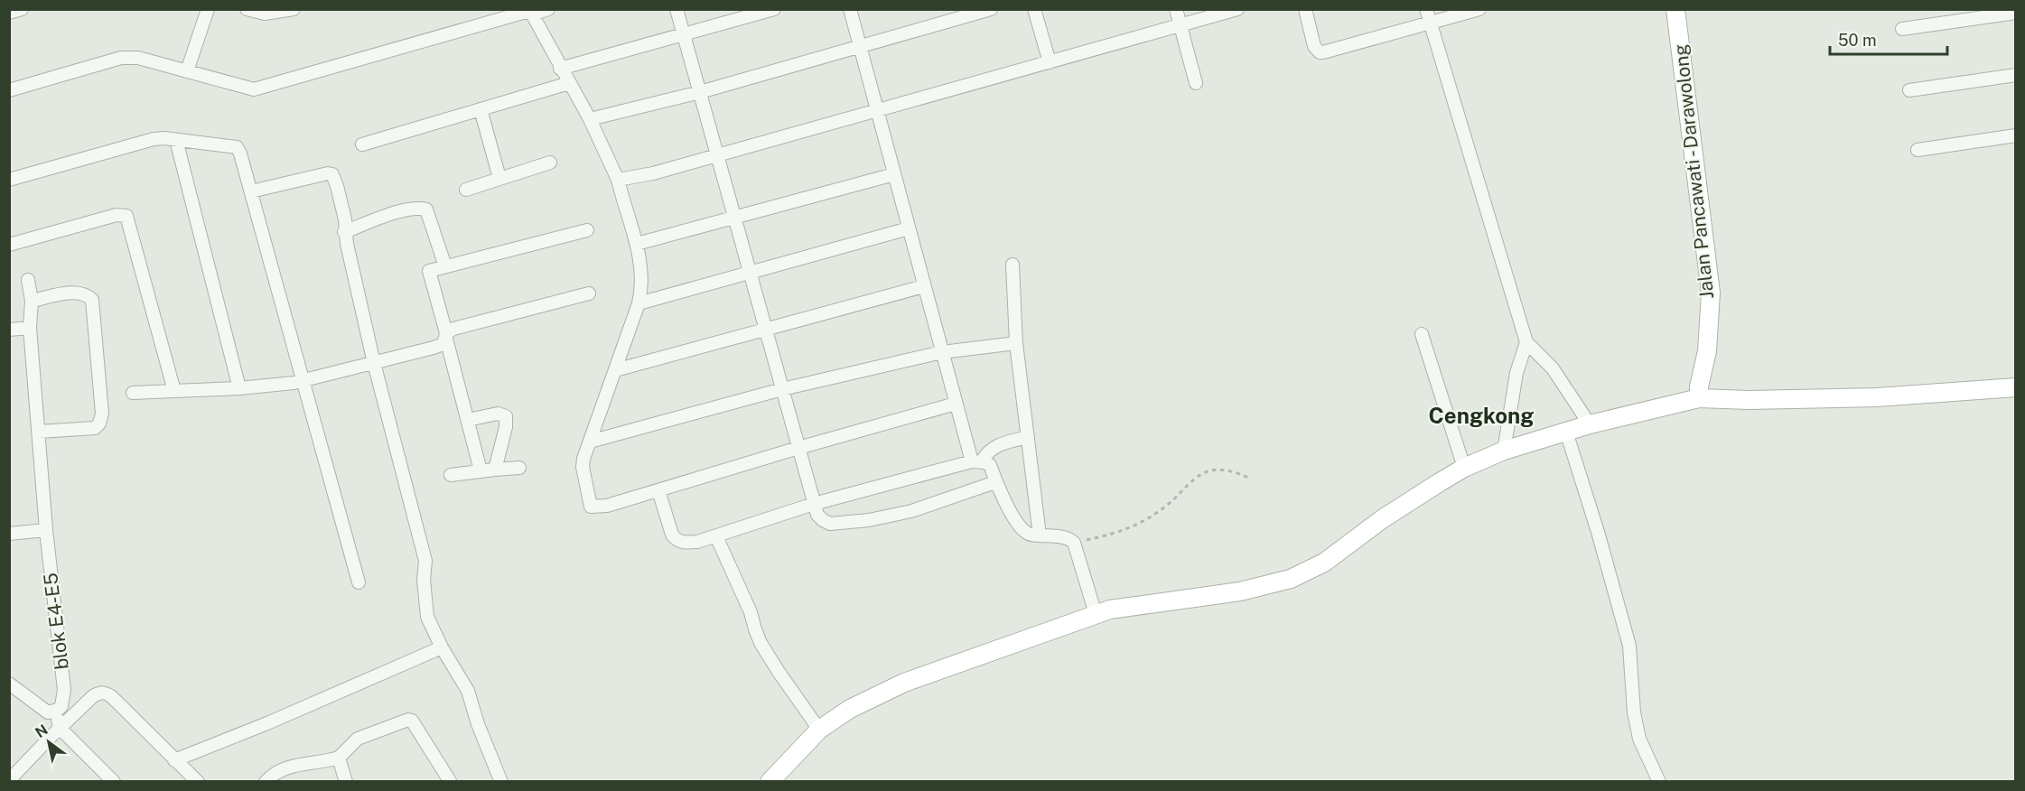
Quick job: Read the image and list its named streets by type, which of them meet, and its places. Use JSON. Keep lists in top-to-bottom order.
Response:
{
  "streets": {
    "street": ["Jalan Pancawati - Darawolong", "blok E4-E5"]
  },
  "districts": ["Cengkong"],
  "scale_bar": "50 m",
  "north": "top left"
}
